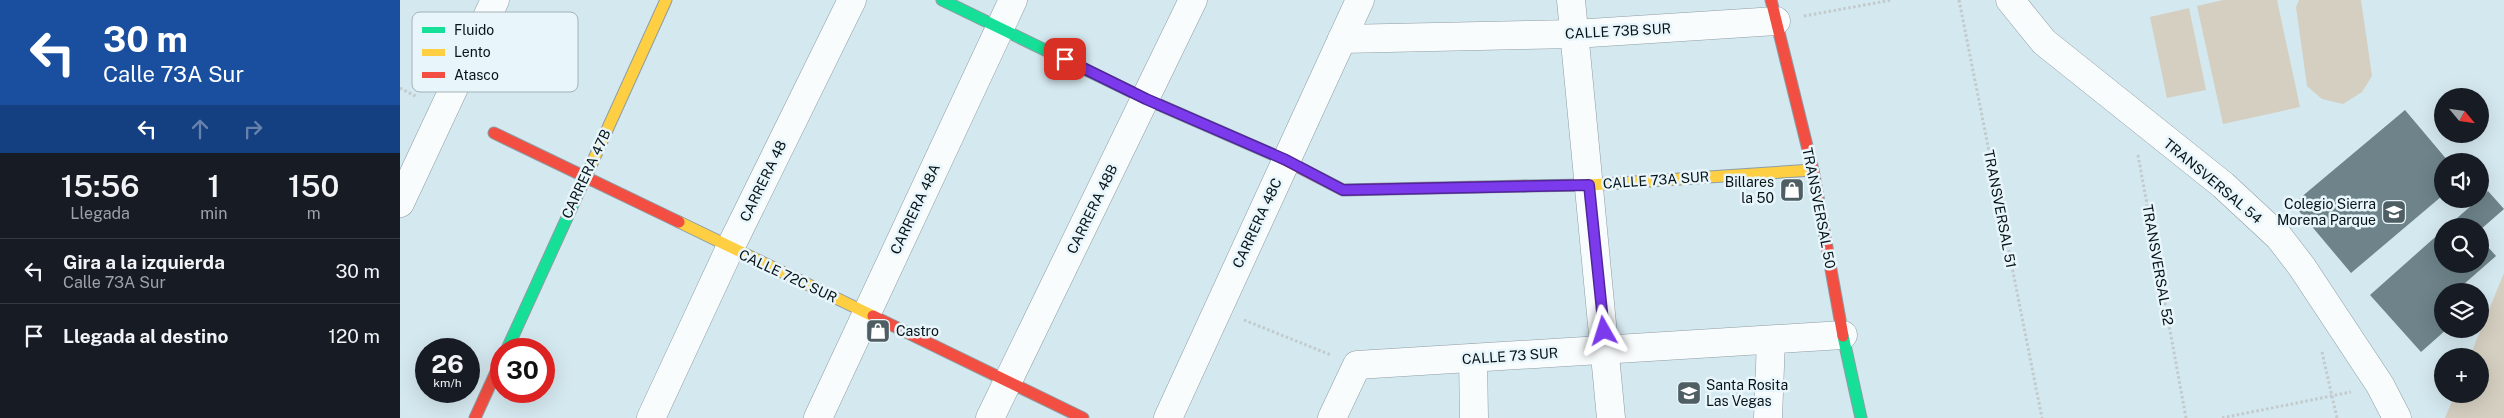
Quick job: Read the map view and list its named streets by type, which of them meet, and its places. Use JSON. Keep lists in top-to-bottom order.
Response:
{
  "streets": {
    "street": [
      "CALLE 73B SUR",
      "CARRERA 47B",
      "CALLE 73A SUR",
      "CARRERA 48",
      "TRANSVERSAL 54",
      "TRANSVERSAL 50",
      "CARRERA 48A",
      "CARRERA 48B",
      "CARRERA 48C",
      "CALLE 72C SUR",
      "CALLE 73 SUR"
    ],
    "path": ["TRANSVERSAL 51", "TRANSVERSAL 52"]
  },
  "crossings": [
    ["CALLE 73B SUR", "TRANSVERSAL 50"],
    ["CALLE 73B SUR", "CARRERA 48C"],
    ["CARRERA 47B", "CALLE 72C SUR"],
    ["CALLE 73A SUR", "TRANSVERSAL 50"],
    ["CALLE 73A SUR", "CARRERA 48A"],
    ["CALLE 73A SUR", "CARRERA 48B"],
    ["CALLE 73A SUR", "CARRERA 48C"],
    ["CARRERA 48", "CALLE 72C SUR"],
    ["TRANSVERSAL 54", "TRANSVERSAL 52"],
    ["TRANSVERSAL 50", "CALLE 73 SUR"],
    ["CARRERA 48A", "CALLE 72C SUR"],
    ["CARRERA 48B", "CALLE 72C SUR"]
  ],
  "places": {
    "shop": ["Billares la 50", "Castro"],
    "school or university": ["Colegio Sierra Morena Parque", "Santa Rosita Las Vegas"]
  },
  "legend": ["Fluido", "Lento", "Atasco"],
  "north": "bottom right",
  "page": {
    "turn": ["30 m", "Calle 73A Sur"],
    "map_buttons": "+",
    "eta": [
      "15:56",
      "Llegada",
      "1",
      "min",
      "150",
      "m"
    ],
    "list": [
      {
        "name": "Gira a la izquierda",
        "note": "Calle 73A Sur",
        "value": "30 m"
      },
      {
        "name": "Llegada al destino",
        "value": "120 m"
      }
    ],
    "speed": "26 km/h",
    "limit": "30"
  }
}
